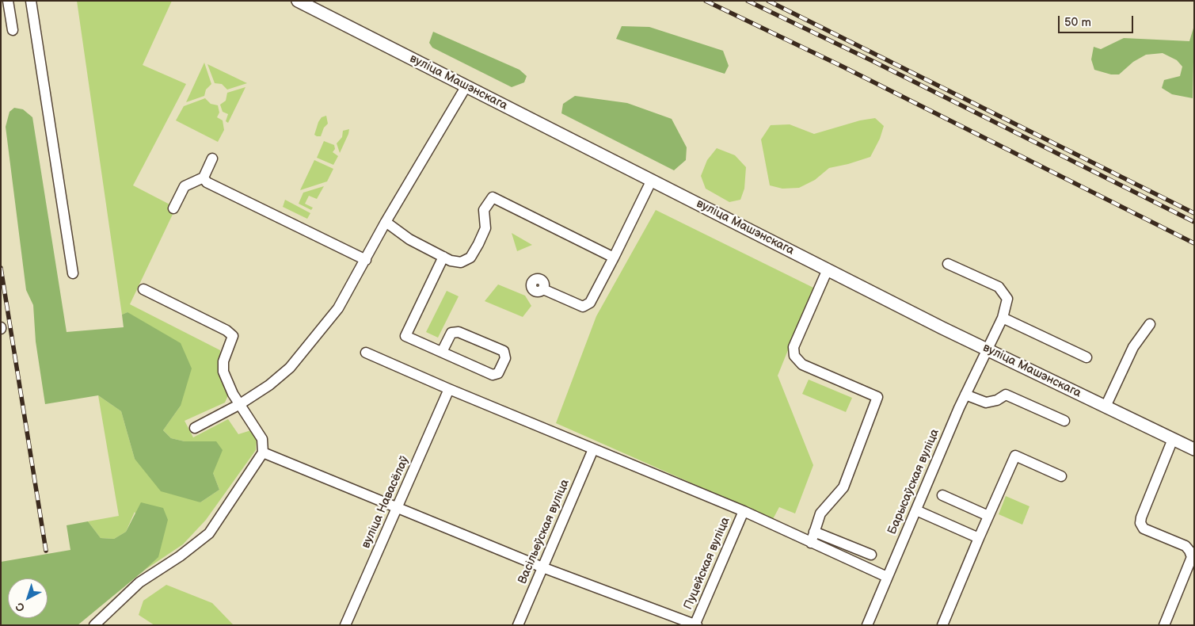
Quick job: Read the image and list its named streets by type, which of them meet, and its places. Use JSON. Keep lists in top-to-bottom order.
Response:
{
  "streets": {
    "main road": ["вуліца Машэнскага"],
    "street": [
      "Барысаўская вуліца",
      "вуліца Навасёлаў",
      "Васільеўская вуліца",
      "Пуцейская вуліца"
    ]
  },
  "crossings": [
    ["вуліца Машэнскага", "Барысаўская вуліца"]
  ],
  "scale_bar": "50 m",
  "north": "bottom left"
}
